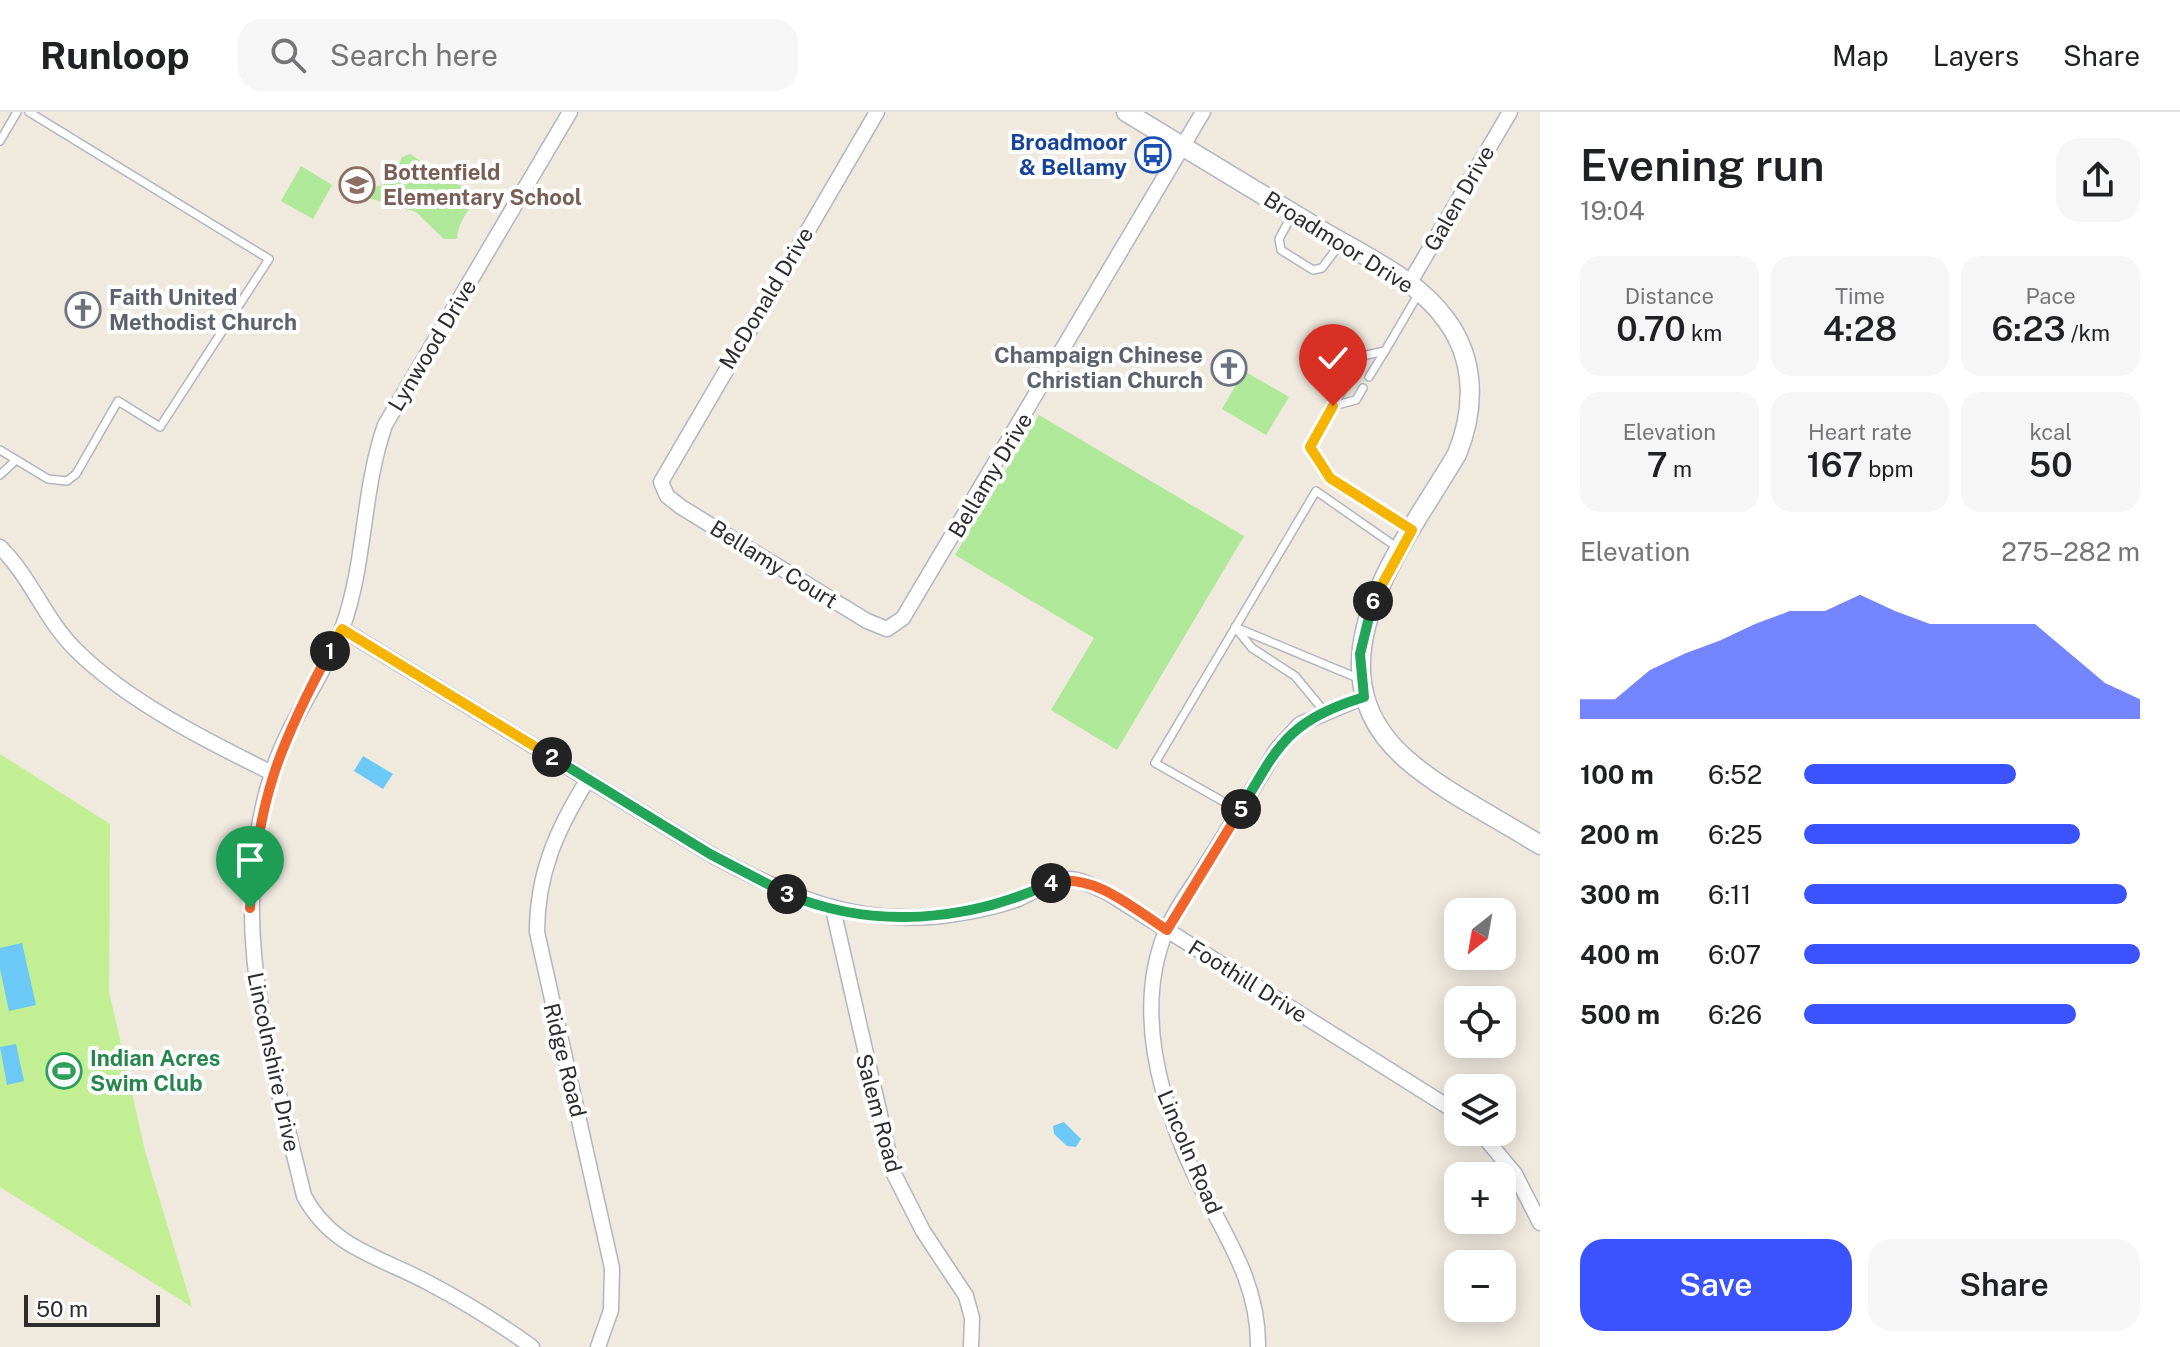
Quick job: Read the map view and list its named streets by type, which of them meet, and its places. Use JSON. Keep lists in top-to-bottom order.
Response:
{
  "streets": {
    "street": [
      "Galen Drive",
      "Broadmoor Drive",
      "McDonald Drive",
      "Lynwood Drive",
      "Bellamy Drive",
      "Bellamy Court",
      "Foothill Drive",
      "Ridge Road",
      "Lincolnshire Drive",
      "Salem Road",
      "Lincoln Road"
    ]
  },
  "crossings": [
    ["Galen Drive", "Broadmoor Drive"],
    ["Broadmoor Drive", "Bellamy Drive"],
    ["Broadmoor Drive", "Lincoln Road"],
    ["McDonald Drive", "Bellamy Court"],
    ["Lynwood Drive", "Foothill Drive"],
    ["Lynwood Drive", "Lincolnshire Drive"],
    ["Bellamy Drive", "Bellamy Court"],
    ["Foothill Drive", "Ridge Road"],
    ["Foothill Drive", "Salem Road"],
    ["Foothill Drive", "Lincoln Road"]
  ],
  "places": {
    "bus stop": ["Broadmoor & Bellamy"],
    "school or university": ["Bottenfield Elementary School"],
    "church": ["Faith United Methodist Church", "Champaign Chinese Christian Church"],
    "sports": ["Indian Acres Swim Club"]
  },
  "scale_bar": "50 m",
  "north": "bottom left",
  "page": {
    "header": "Runloop",
    "search": "Search here",
    "nav": ["Map", "Layers", "Share"],
    "heading": ["Evening run", "19:04"],
    "stats": [
      ["Distance", "0.70 km"],
      ["Time", "4:28"],
      ["Pace", "6:23 /km"],
      ["Elevation", "7 m"],
      ["Heart rate", "167 bpm"],
      ["kcal", "50"]
    ],
    "chart": ["Elevation", "275–282 m"],
    "pins": [
      "6",
      "1",
      "2",
      "5",
      "4",
      "3"
    ],
    "list": [
      {
        "name": "100 m",
        "note": "6:52"
      },
      {
        "name": "200 m",
        "note": "6:25"
      },
      {
        "name": "300 m",
        "note": "6:11"
      },
      {
        "name": "400 m",
        "note": "6:07"
      },
      {
        "name": "500 m",
        "note": "6:26"
      }
    ],
    "map_buttons": ["+", "−"],
    "buttons": ["Save", "Share"],
    "scale": "50 m"
  }
}
